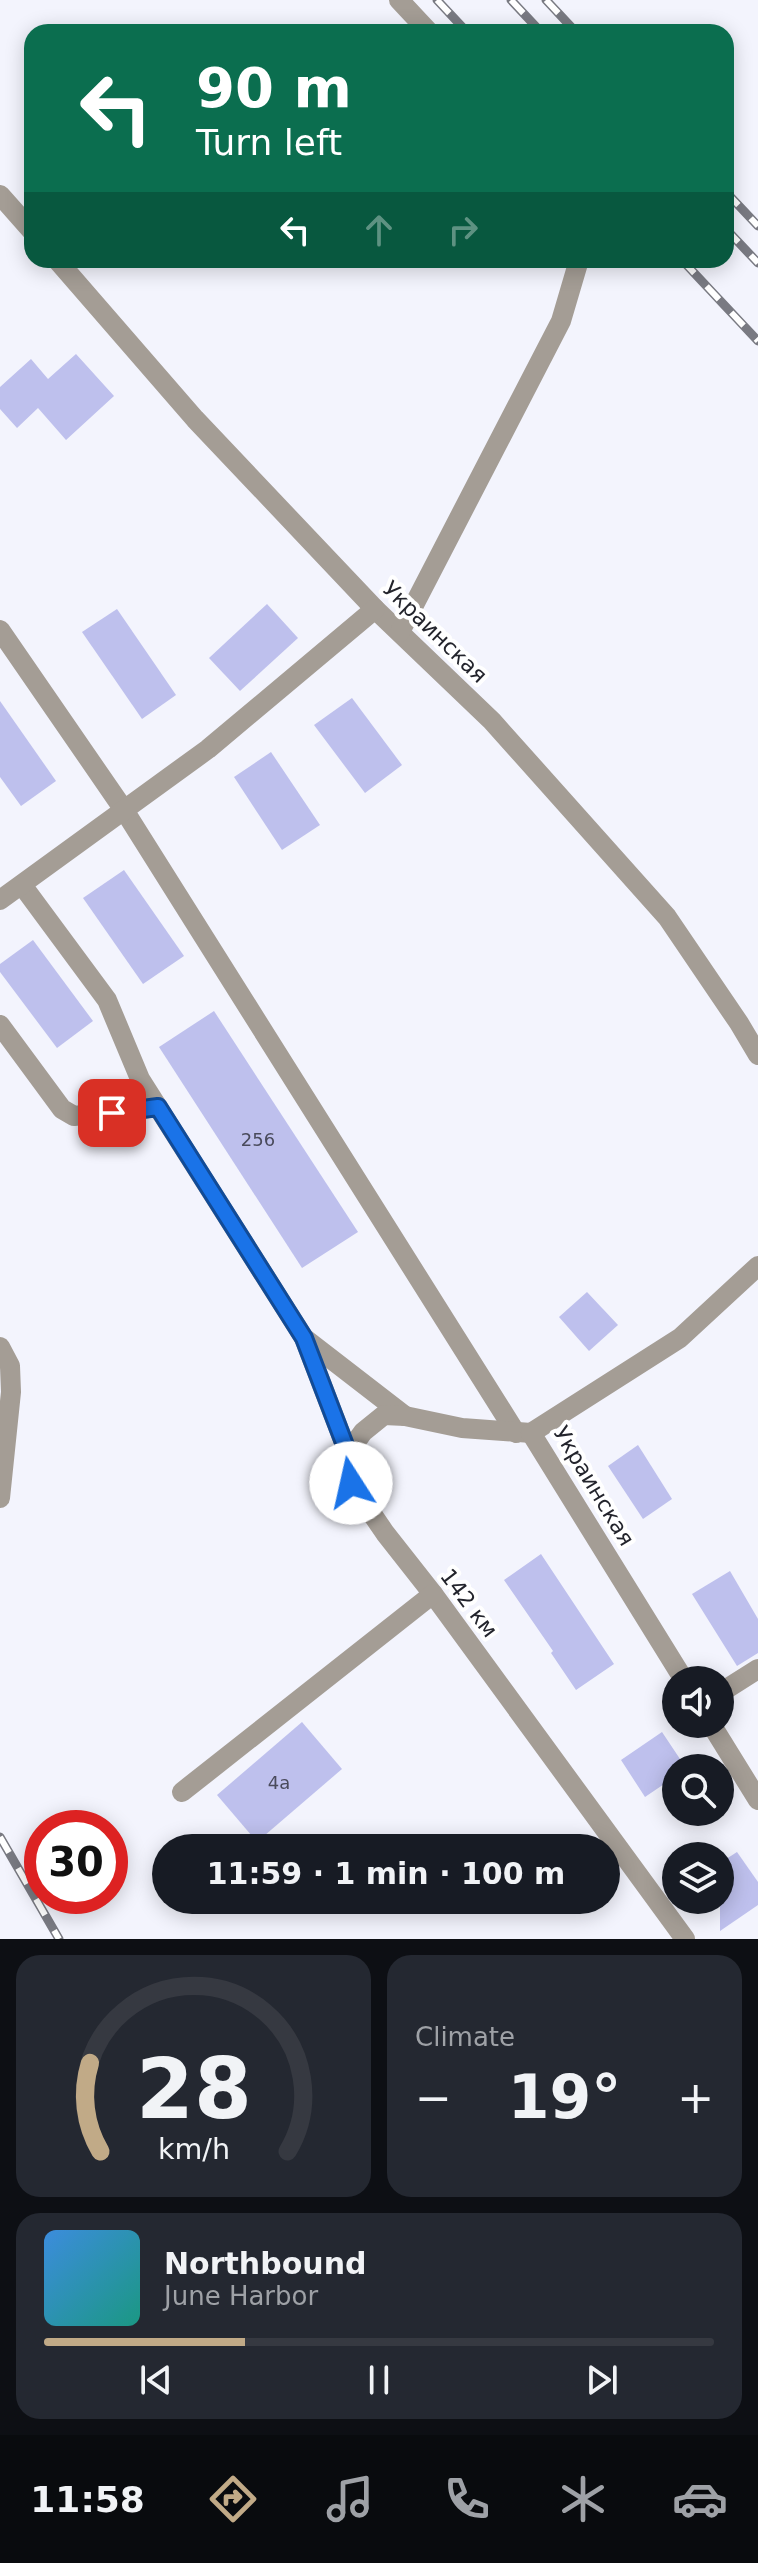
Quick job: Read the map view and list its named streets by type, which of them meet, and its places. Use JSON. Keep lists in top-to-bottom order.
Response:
{
  "streets": {
    "street": ["Украинская", "142 км"]
  },
  "house_numbers": ["256", "4а"],
  "page": {
    "turn": ["90 m", "Turn left"],
    "limit": "30",
    "trip": "11:59 · 1 min · 100 m",
    "tile": "Climate",
    "heat": ["−", "19°", "+"],
    "song": ["Northbound", "June Harbor"],
    "tabs": "11:58",
    "gauge": ["28", "km/h"]
  }
}
